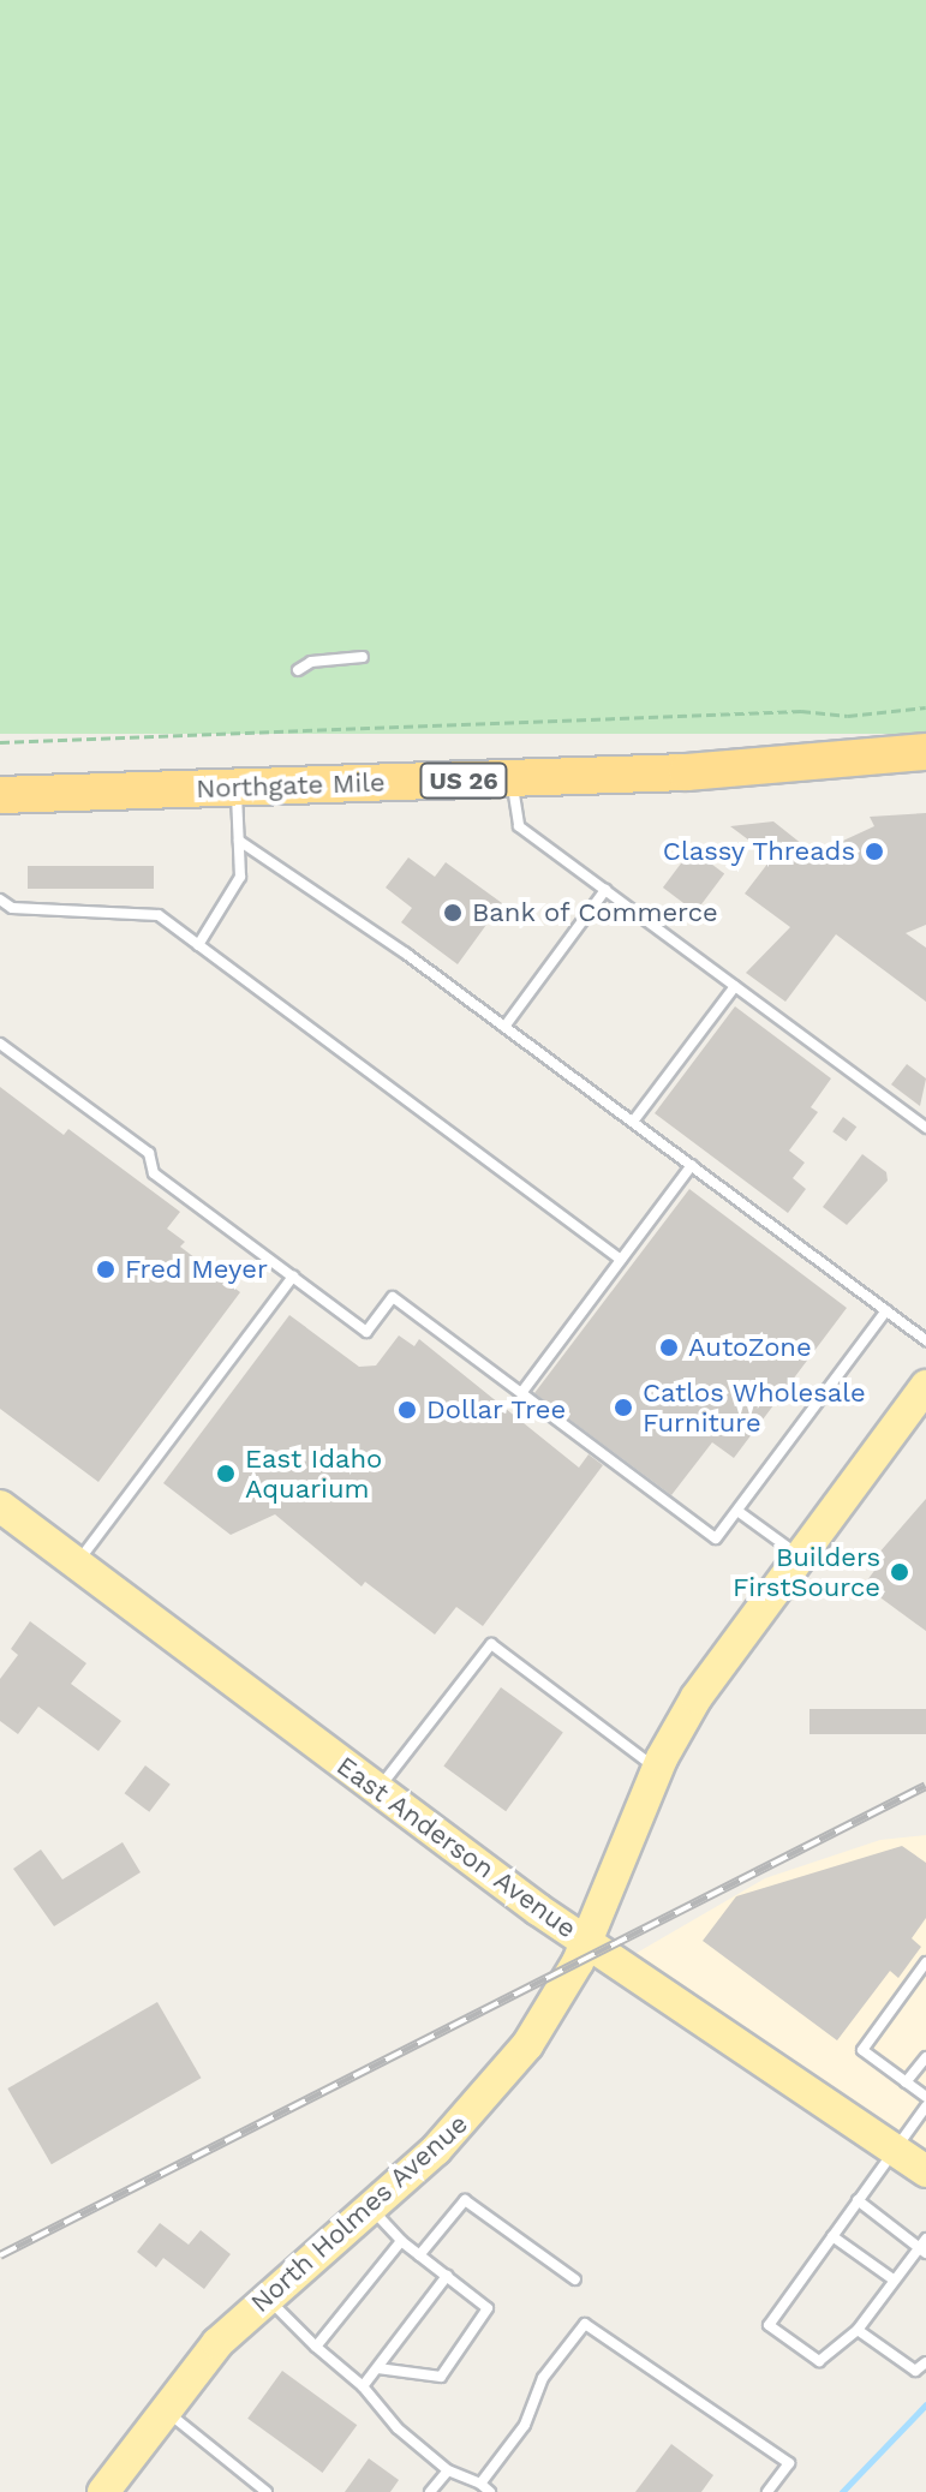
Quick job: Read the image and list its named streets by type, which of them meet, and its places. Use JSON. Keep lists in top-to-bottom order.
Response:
{
  "streets": {
    "highway": ["US 26", "Northgate Mile"],
    "main road": ["East Anderson Avenue", "North Holmes Avenue"]
  },
  "crossings": [
    ["East Anderson Avenue", "North Holmes Avenue"]
  ],
  "places": [
    "Classy Threads",
    "Bank of Commerce",
    "Fred Meyer",
    "AutoZone",
    "Catlos Wholesale Furniture",
    "Dollar Tree",
    "East Idaho Aquarium",
    "Builders FirstSource"
  ]
}
